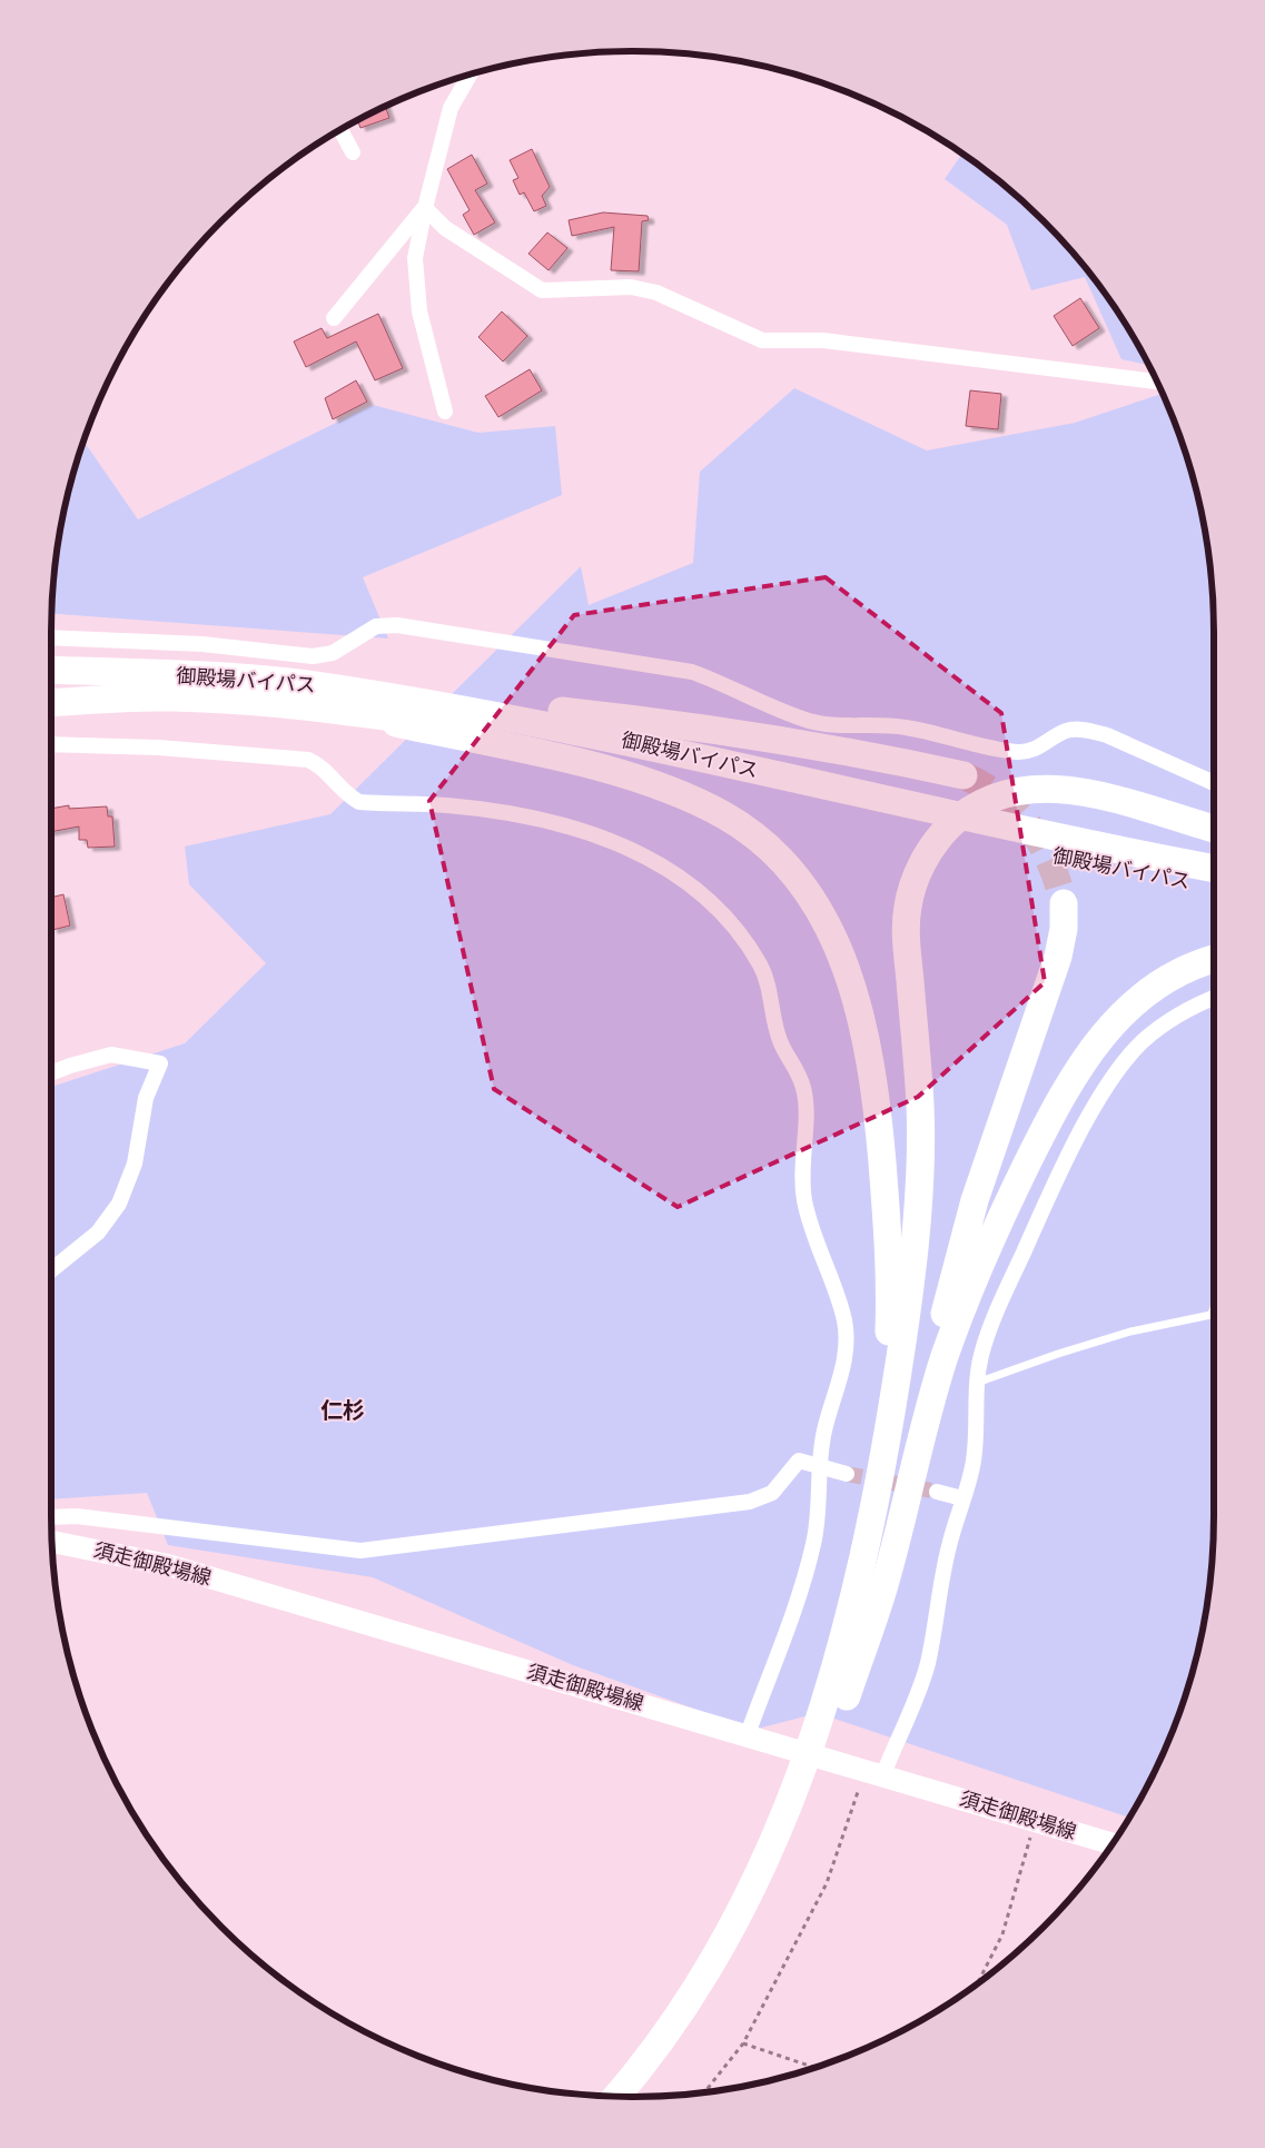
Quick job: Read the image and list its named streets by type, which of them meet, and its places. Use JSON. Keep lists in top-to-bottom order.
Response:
{
  "streets": {
    "highway": ["御殿場バイパス"],
    "main road": ["須走御殿場線"]
  },
  "districts": ["仁杉"]
}
